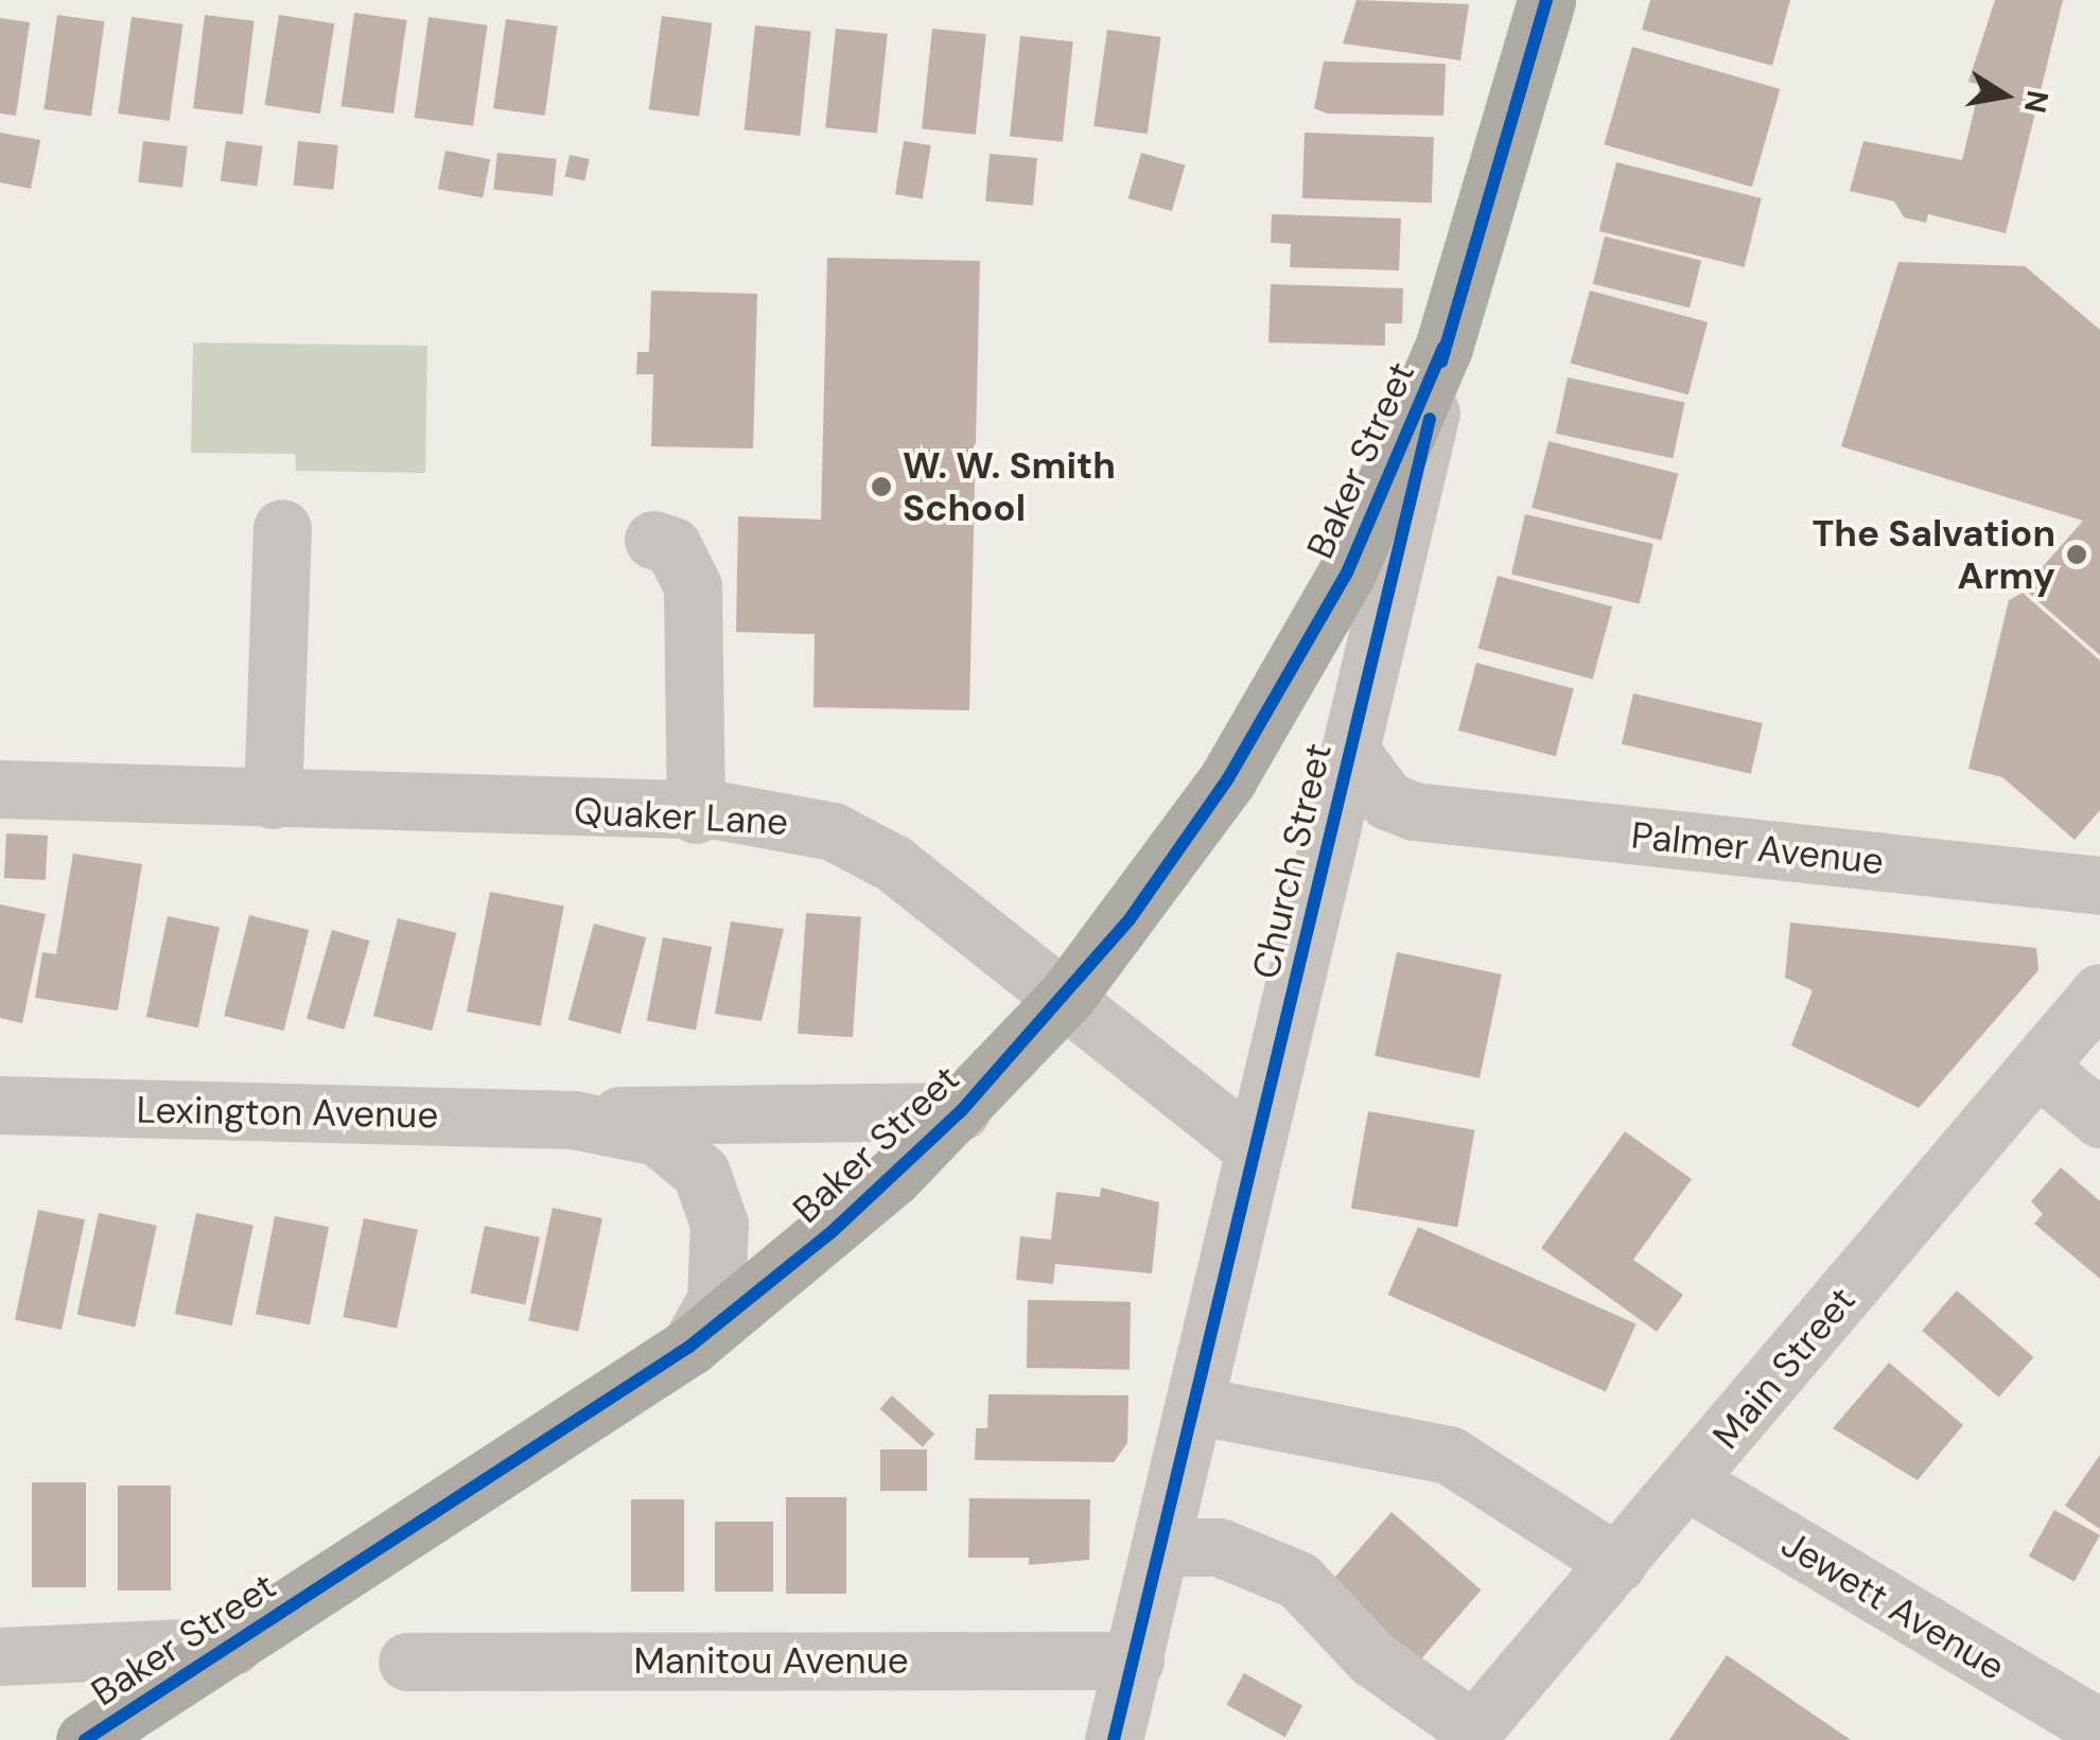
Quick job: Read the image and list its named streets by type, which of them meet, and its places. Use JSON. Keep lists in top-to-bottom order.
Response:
{
  "streets": {
    "highway": ["Baker Street", "Church Street"],
    "street": [
      "Quaker Lane",
      "Palmer Avenue",
      "Lexington Avenue",
      "Main Street",
      "Jewett Avenue",
      "Manitou Avenue"
    ]
  },
  "crossings": [
    ["Baker Street", "Quaker Lane"],
    ["Baker Street", "Church Street"],
    ["Baker Street", "Lexington Avenue"],
    ["Quaker Lane", "Church Street"],
    ["Church Street", "Manitou Avenue"],
    ["Main Street", "Jewett Avenue"]
  ],
  "places": ["W. W. Smith School", "The Salvation Army"],
  "north": "right"
}
